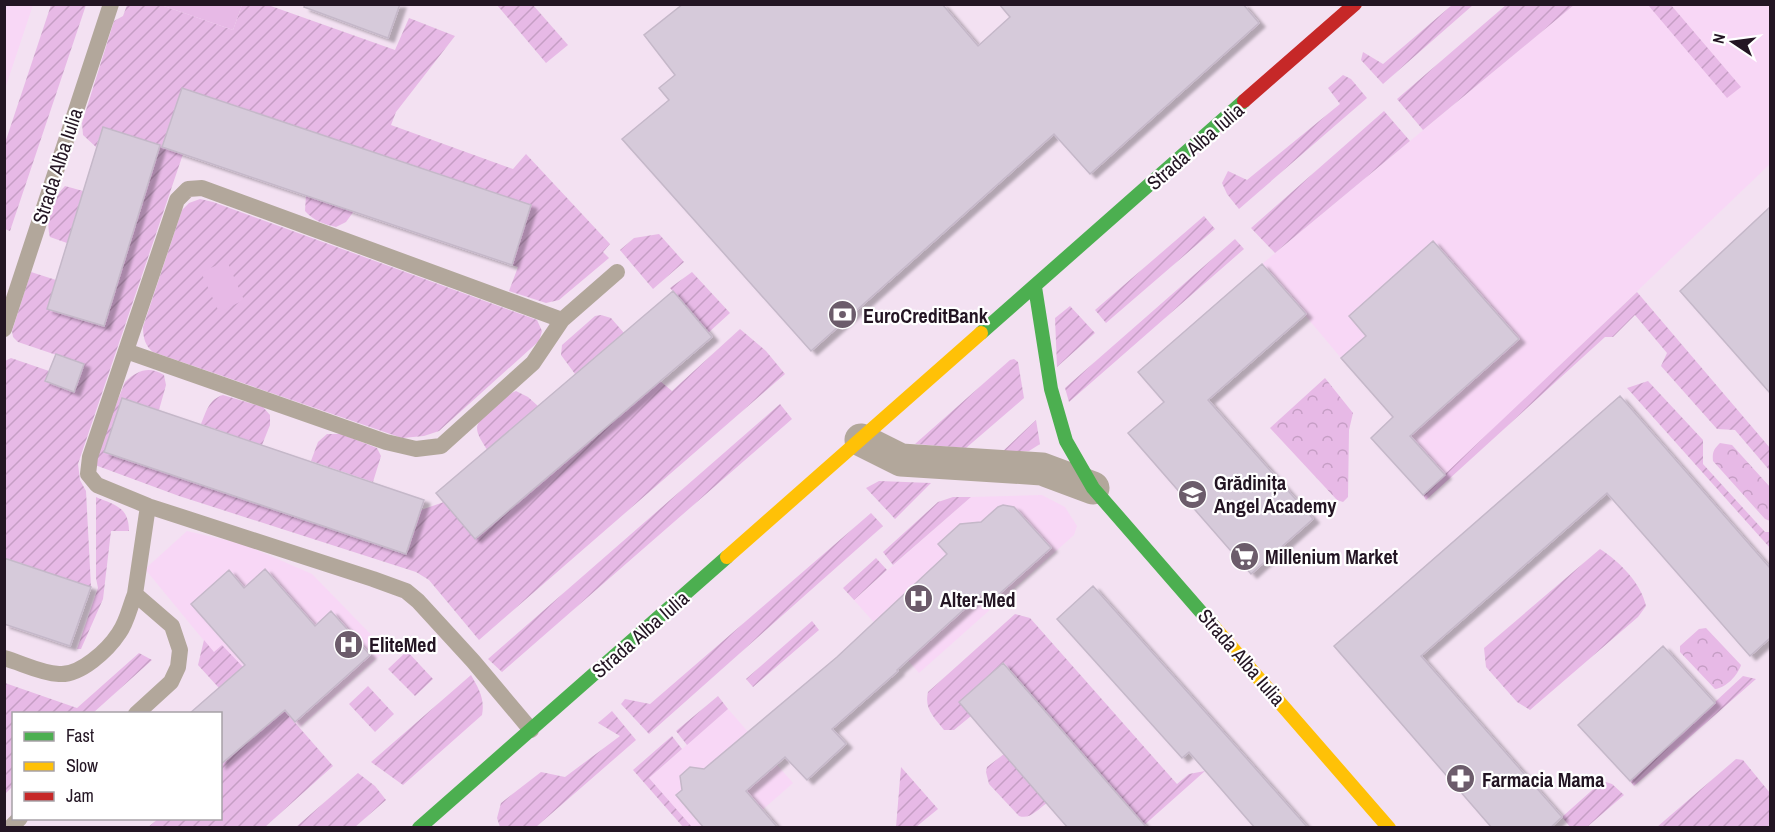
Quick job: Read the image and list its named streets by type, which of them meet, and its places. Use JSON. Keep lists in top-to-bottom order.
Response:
{
  "streets": {
    "main road": ["Strada Alba Iulia"]
  },
  "places": {
    "bank": ["EuroCreditBank"],
    "school or university": ["Grădinița Angel Academy"],
    "supermarket": ["Millenium Market"],
    "hospital": ["Alter-Med", "EliteMed"],
    "pharmacy": ["Farmacia Mama"]
  },
  "legend": ["Fast", "Slow", "Jam"],
  "north": "left"
}
